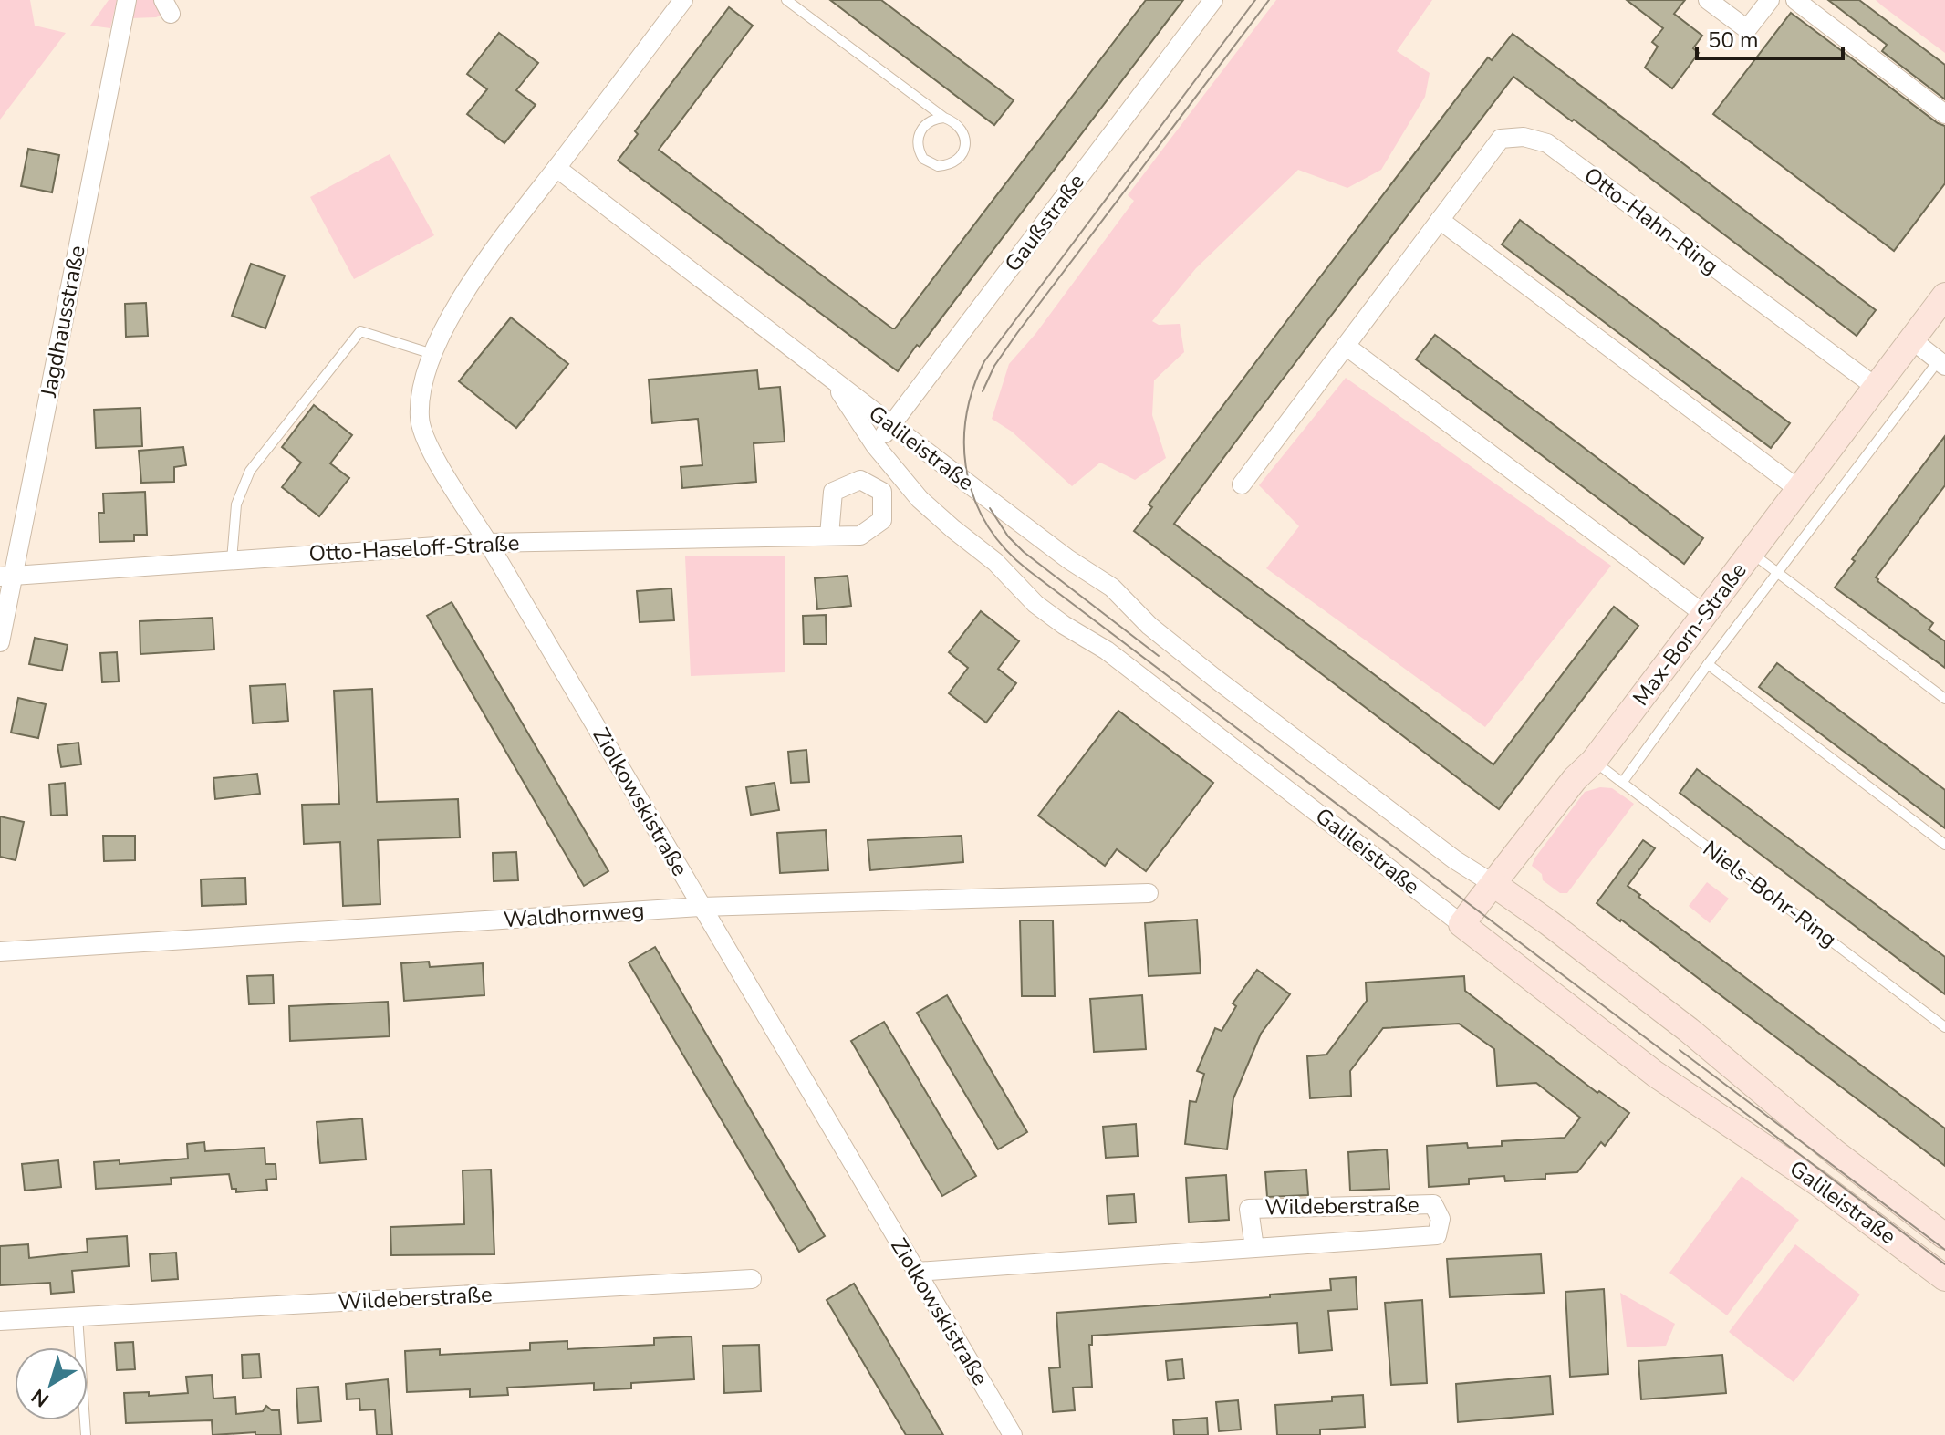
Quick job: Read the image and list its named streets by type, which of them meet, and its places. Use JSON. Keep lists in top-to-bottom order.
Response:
{
  "streets": {
    "street": [
      "Otto-Hahn-Ring",
      "Gaußstraße",
      "Jagdhausstraße",
      "Galileistraße",
      "Otto-Haseloff-Straße",
      "Max-Born-Straße",
      "Ziolkowskistraße",
      "Waldhornweg",
      "Wildeberstraße"
    ],
    "lane": ["Niels-Bohr-Ring"]
  },
  "crossings": [
    ["Otto-Hahn-Ring", "Max-Born-Straße"],
    ["Gaußstraße", "Galileistraße"],
    ["Jagdhausstraße", "Otto-Haseloff-Straße"],
    ["Galileistraße", "Max-Born-Straße"],
    ["Galileistraße", "Ziolkowskistraße"],
    ["Otto-Haseloff-Straße", "Ziolkowskistraße"],
    ["Max-Born-Straße", "Niels-Bohr-Ring"],
    ["Ziolkowskistraße", "Waldhornweg"],
    ["Ziolkowskistraße", "Wildeberstraße"]
  ],
  "scale_bar": "50 m",
  "north": "bottom left"
}
